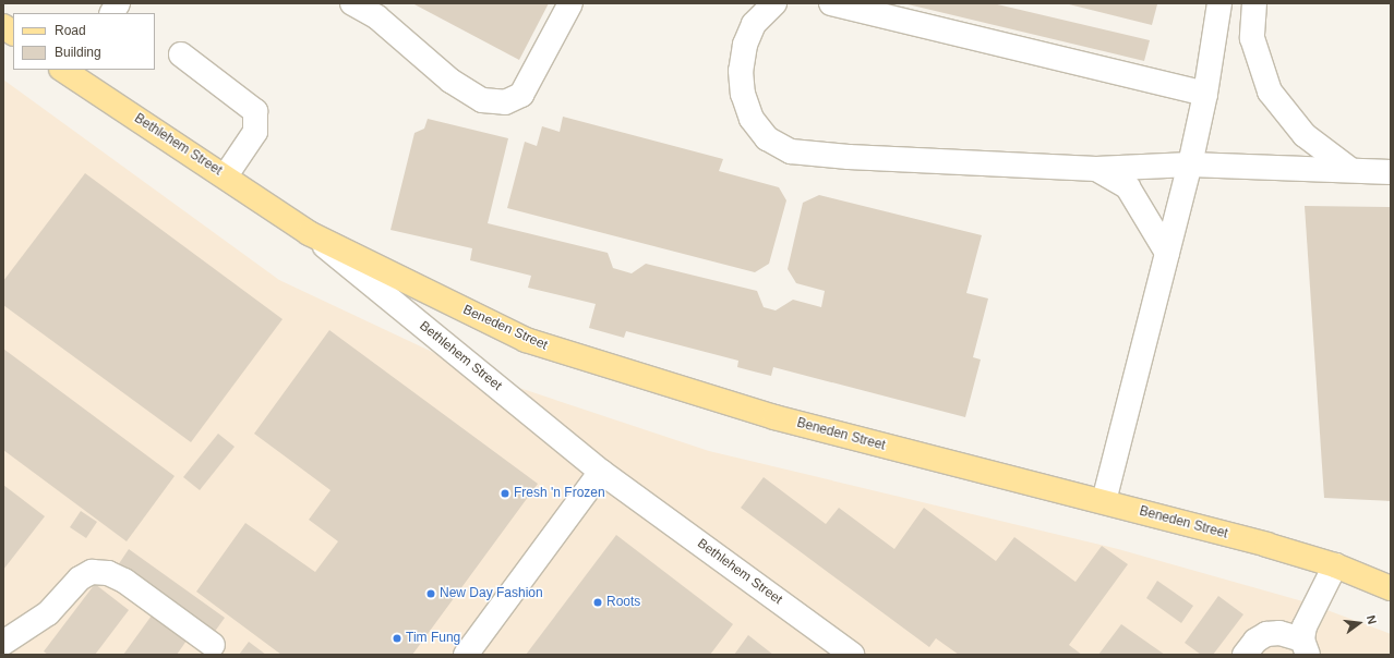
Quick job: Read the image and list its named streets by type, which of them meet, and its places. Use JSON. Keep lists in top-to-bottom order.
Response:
{
  "streets": {
    "main road": ["Bethlehem Street", "Beneden Street"]
  },
  "crossings": [
    ["Bethlehem Street", "Beneden Street"]
  ],
  "places": [
    "Fresh 'n Frozen",
    "New Day Fashion",
    "Roots",
    "Tim Fung"
  ],
  "legend": ["Road", "Building"],
  "north": "right"
}
